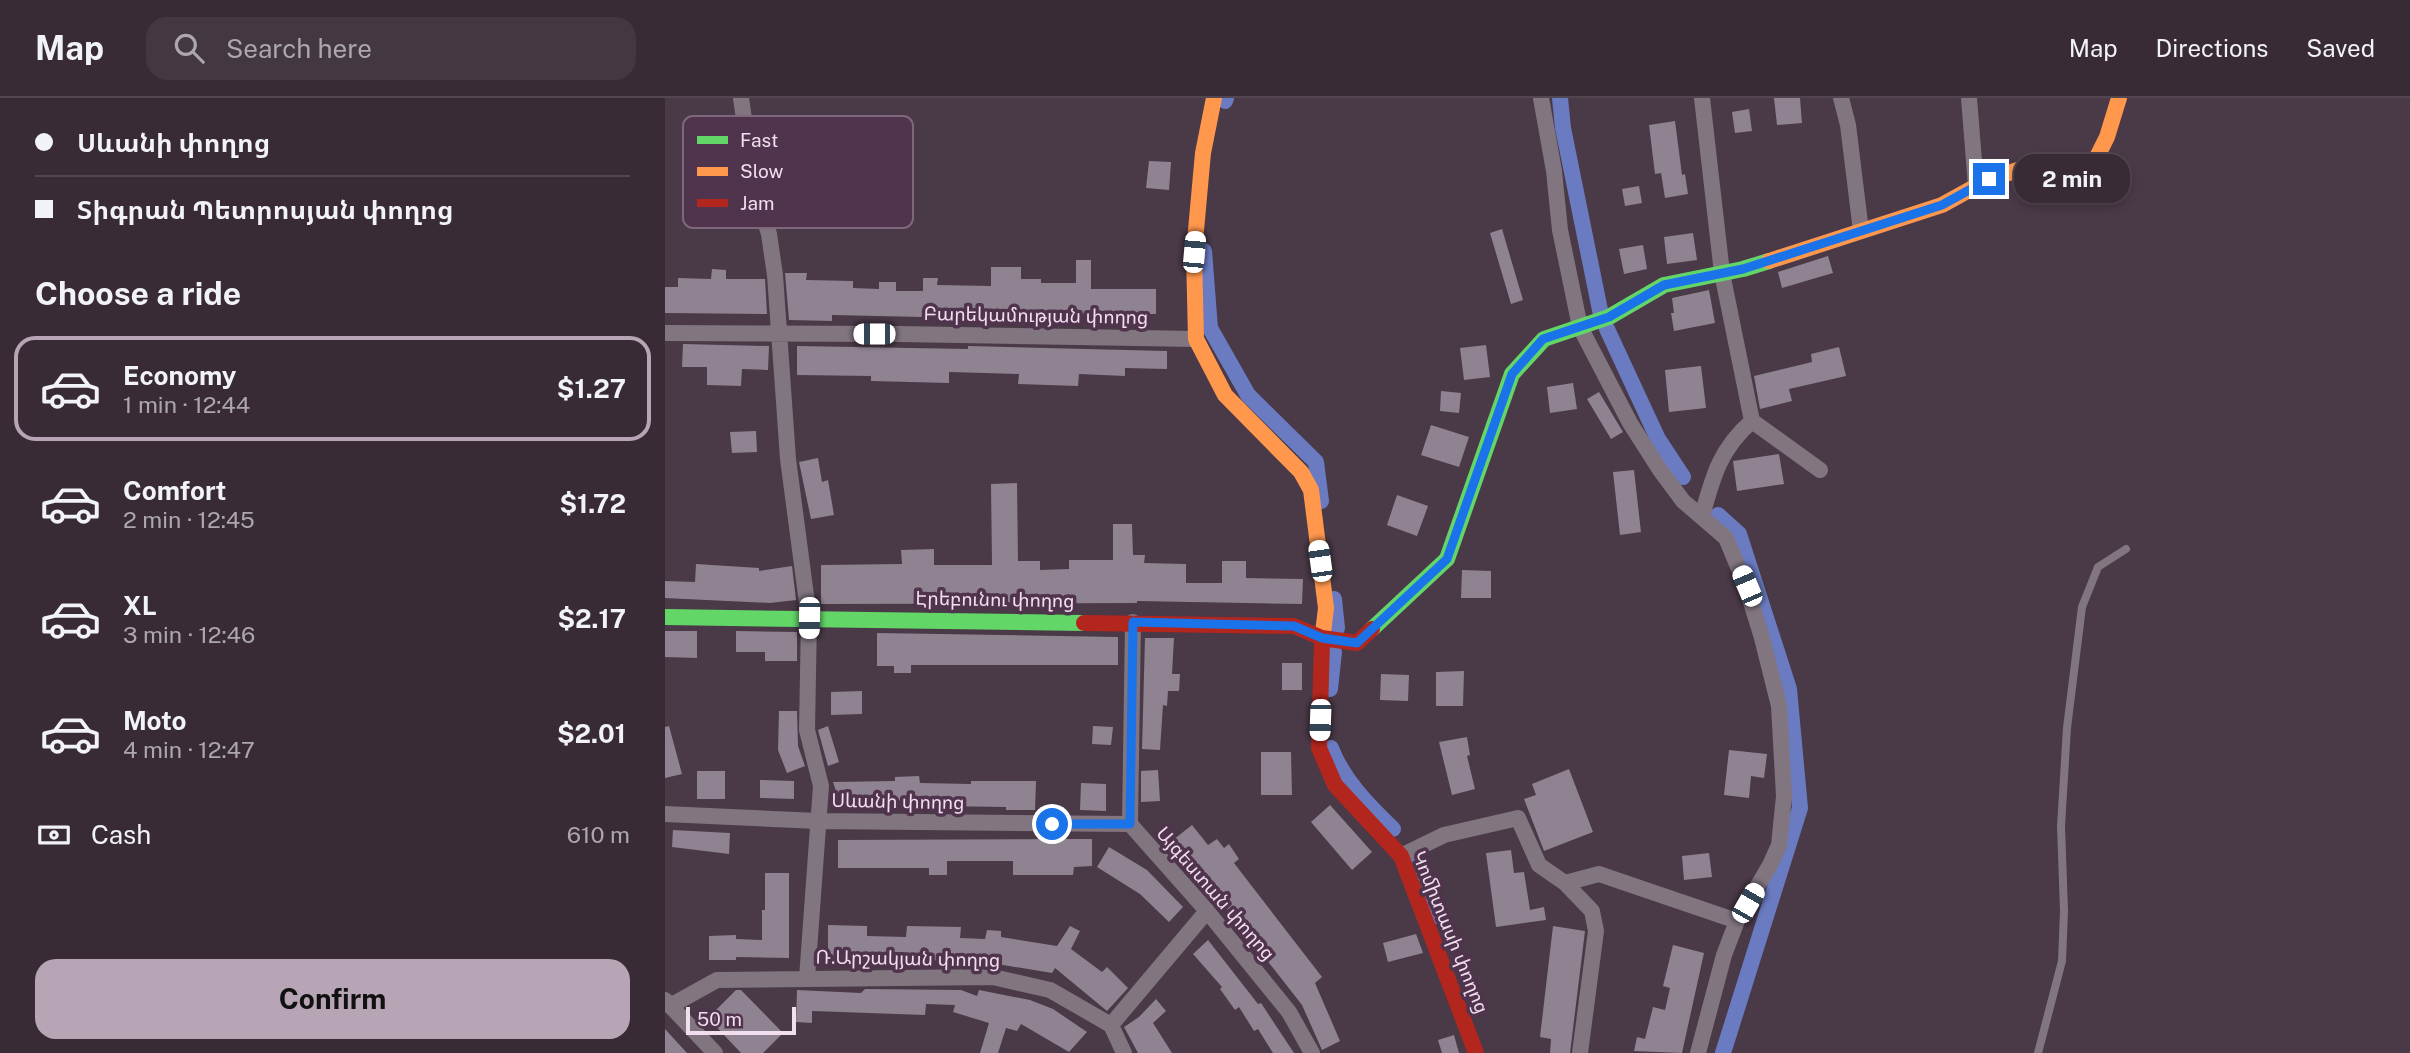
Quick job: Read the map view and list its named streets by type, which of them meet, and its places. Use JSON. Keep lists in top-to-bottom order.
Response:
{
  "streets": {
    "street": [
      "Բարեկամության փողոց",
      "Էրեբունու փողոց",
      "Սևանի փողոց",
      "Այգեստան փողոց",
      "Կոմիտասի փողոց",
      "Ռ.Արշակյան փողոց"
    ]
  },
  "crossings": [
    ["Բարեկամության փողոց", "Կոմիտասի փողոց"],
    ["Էրեբունու փողոց", "Այգեստան փողոց"],
    ["Էրեբունու փողոց", "Կոմիտասի փողոց"],
    ["Սևանի փողոց", "Այգեստան փողոց"]
  ],
  "legend": ["Fast", "Slow", "Jam"],
  "scale_bar": "50 m",
  "page": {
    "header": "Map",
    "search": "Search here",
    "nav": ["Map", "Directions", "Saved"],
    "banner": ["Սևանի փողոց", "Տիգրան Պետրոսյան փողոց"],
    "bubble": "2 min",
    "heading": "Choose a ride",
    "list": [
      {
        "name": "Economy",
        "note": "1 min · 12:44",
        "value": "$1.27"
      },
      {
        "name": "Comfort",
        "note": "2 min · 12:45",
        "value": "$1.72"
      },
      {
        "name": "XL",
        "note": "3 min · 12:46",
        "value": "$2.17"
      },
      {
        "name": "Moto",
        "note": "4 min · 12:47",
        "value": "$2.01"
      }
    ],
    "pay": ["Cash", "610 m"],
    "buttons": "Confirm",
    "scale": "50 m"
  }
}
